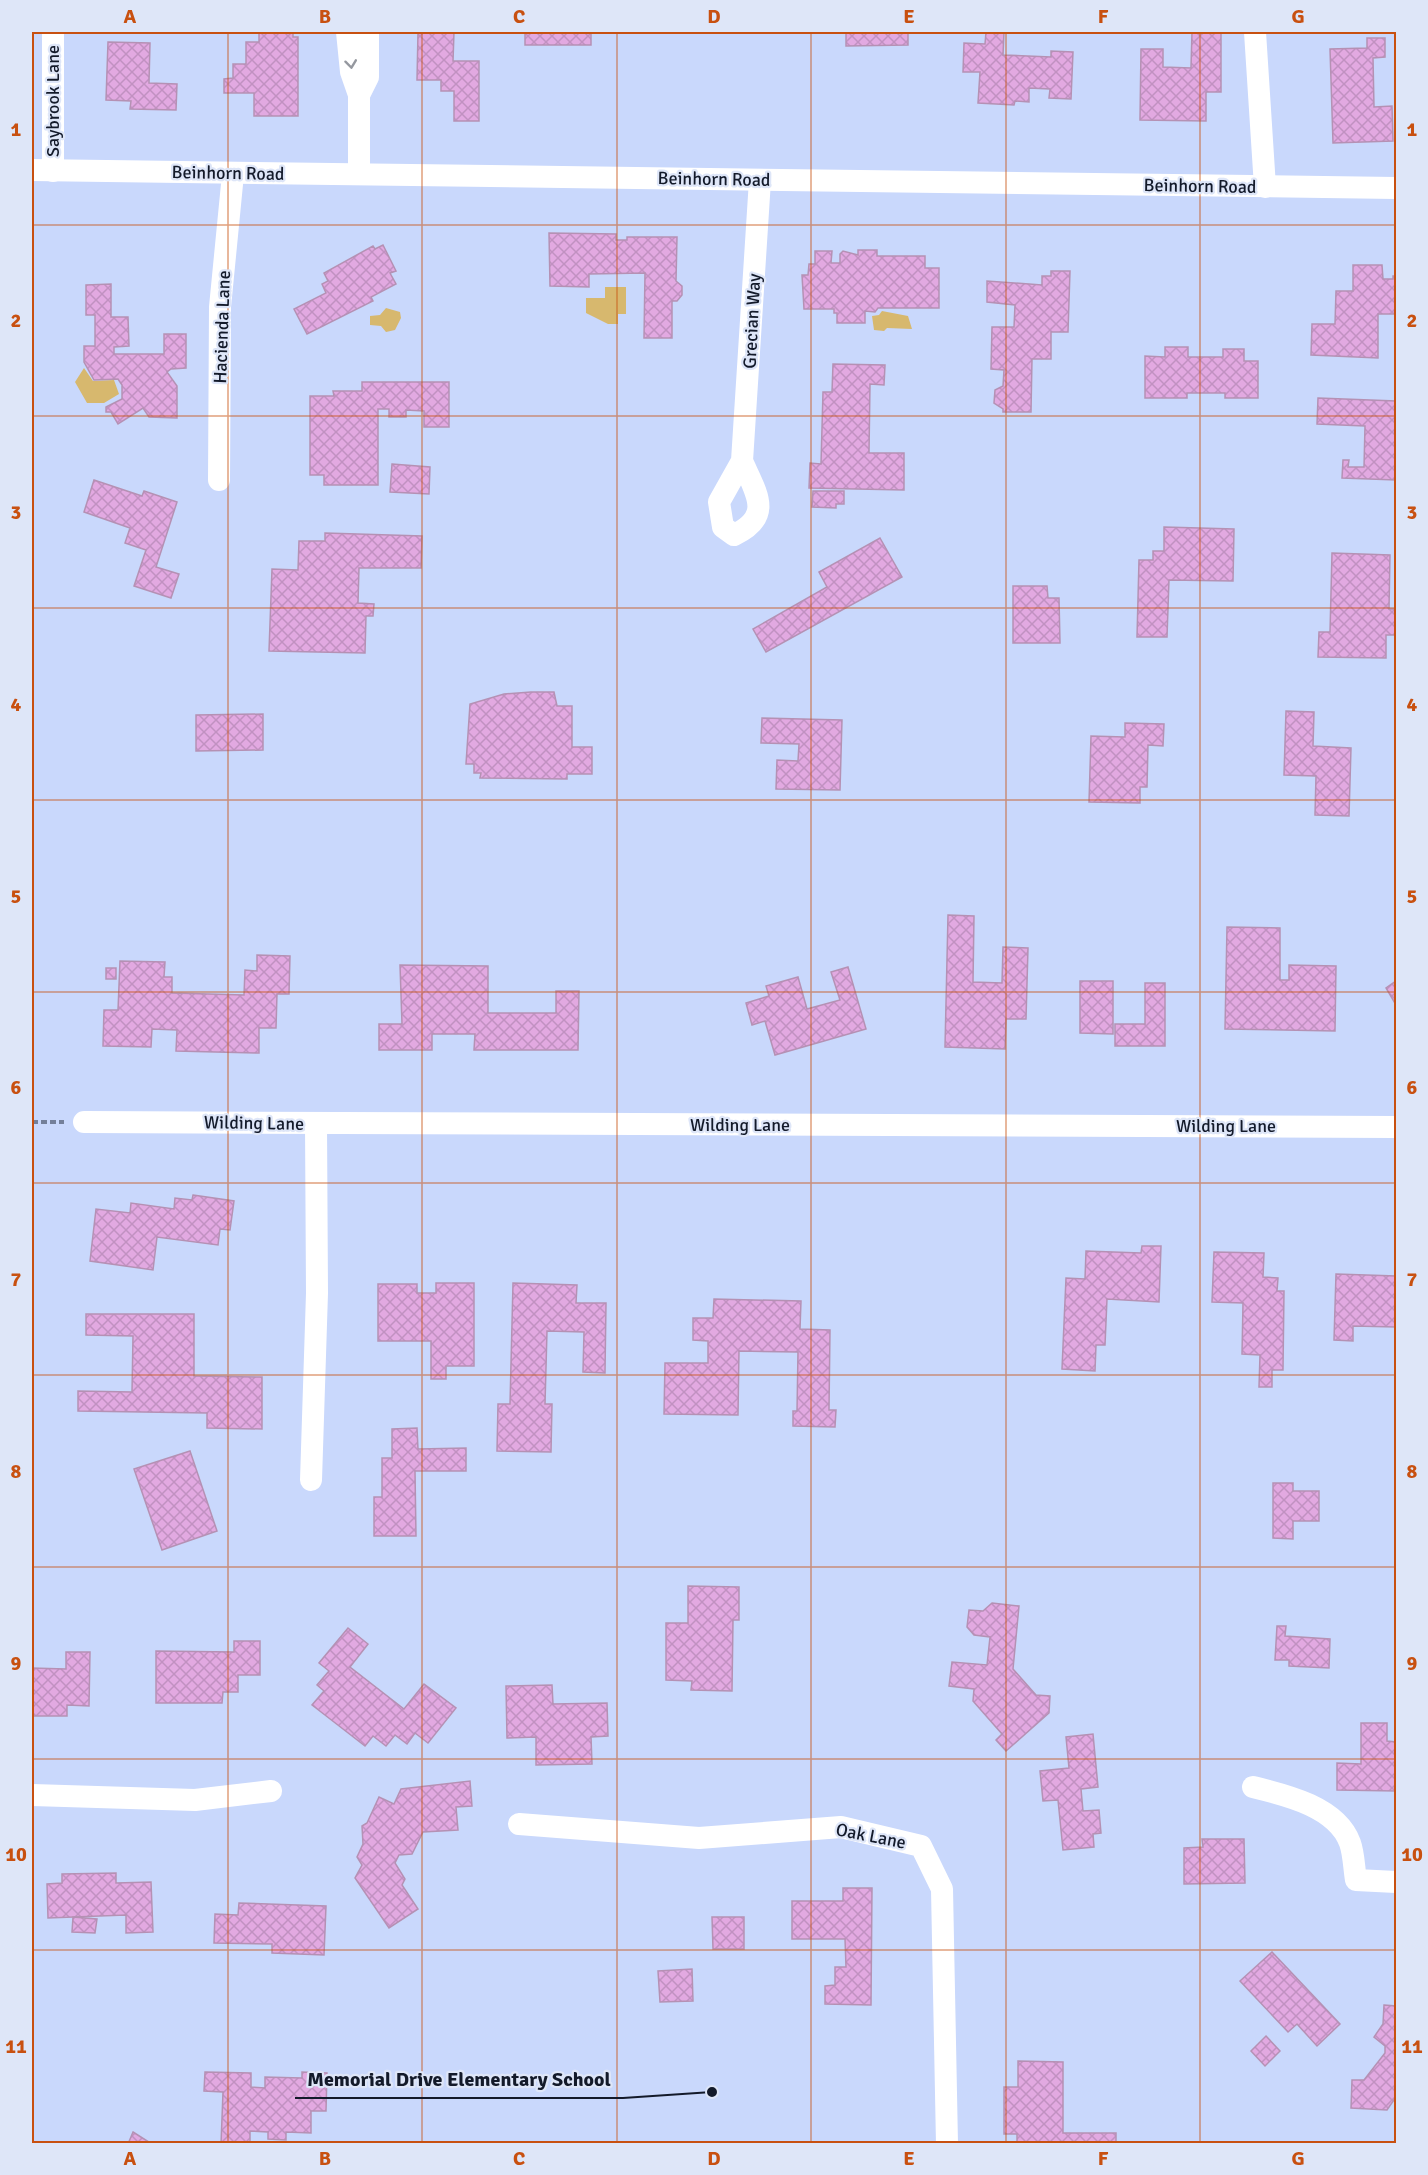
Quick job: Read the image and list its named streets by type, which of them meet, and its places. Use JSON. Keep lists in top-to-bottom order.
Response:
{
  "streets": {
    "street": [
      "Saybrook Lane",
      "Beinhorn Road",
      "Grecian Way",
      "Hacienda Lane",
      "Wilding Lane",
      "Oak Lane"
    ]
  },
  "crossings": [
    ["Saybrook Lane", "Beinhorn Road"],
    ["Beinhorn Road", "Grecian Way"],
    ["Beinhorn Road", "Hacienda Lane"]
  ],
  "places": ["Memorial Drive Elementary School"],
  "grid": {
    "columns": [
      "A",
      "B",
      "C",
      "D",
      "E",
      "F",
      "G"
    ],
    "rows": [
      "1",
      "2",
      "3",
      "4",
      "5",
      "6",
      "7",
      "8",
      "9",
      "10",
      "11"
    ]
  }
}
